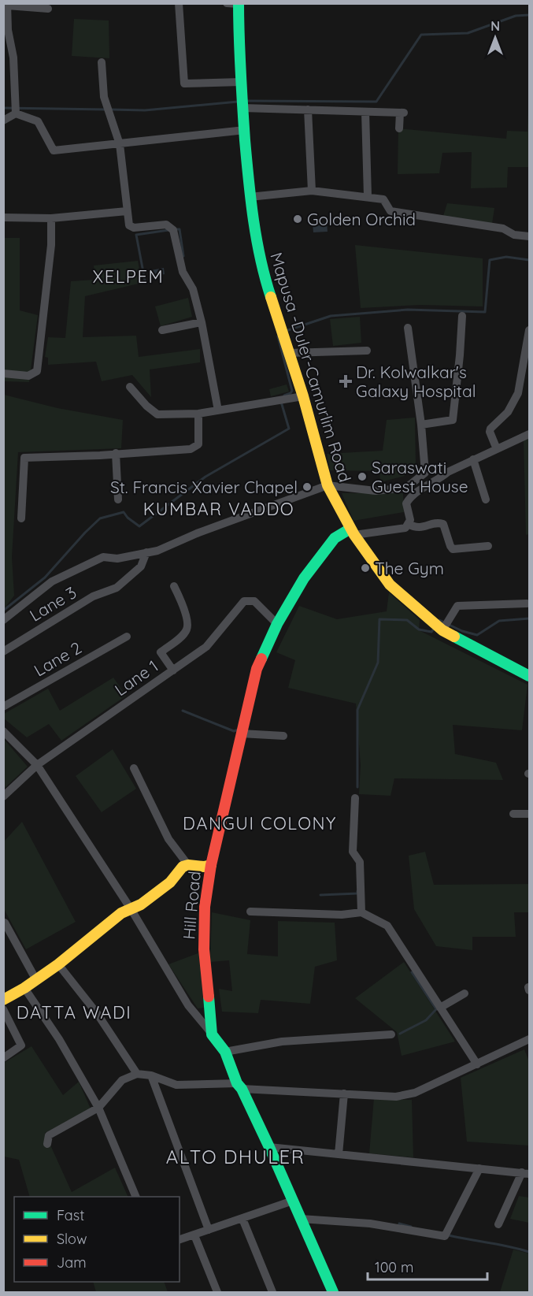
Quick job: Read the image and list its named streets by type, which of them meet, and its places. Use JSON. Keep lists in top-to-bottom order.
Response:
{
  "streets": {
    "street": [
      "Mapusa -Duler-Camurlim Road",
      "Lane 3",
      "Lane 2",
      "Lane 1",
      "Hill Road"
    ]
  },
  "crossings": [
    ["Mapusa -Duler-Camurlim Road", "Hill Road"],
    ["Lane 1", "Hill Road"]
  ],
  "districts": [
    "XELPEM",
    "KUMBAR VADDO",
    "DANGUI COLONY",
    "DATTA WADI",
    "ALTO DHULER"
  ],
  "places": {
    "other": [
      "Golden Orchid",
      "Saraswati Guest House",
      "St. Francis Xavier Chapel",
      "The Gym"
    ],
    "health": ["Dr. Kolwalkar's Galaxy Hospital"]
  },
  "legend": ["Fast", "Slow", "Jam"],
  "scale_bar": "100 m",
  "north": "top"
}
